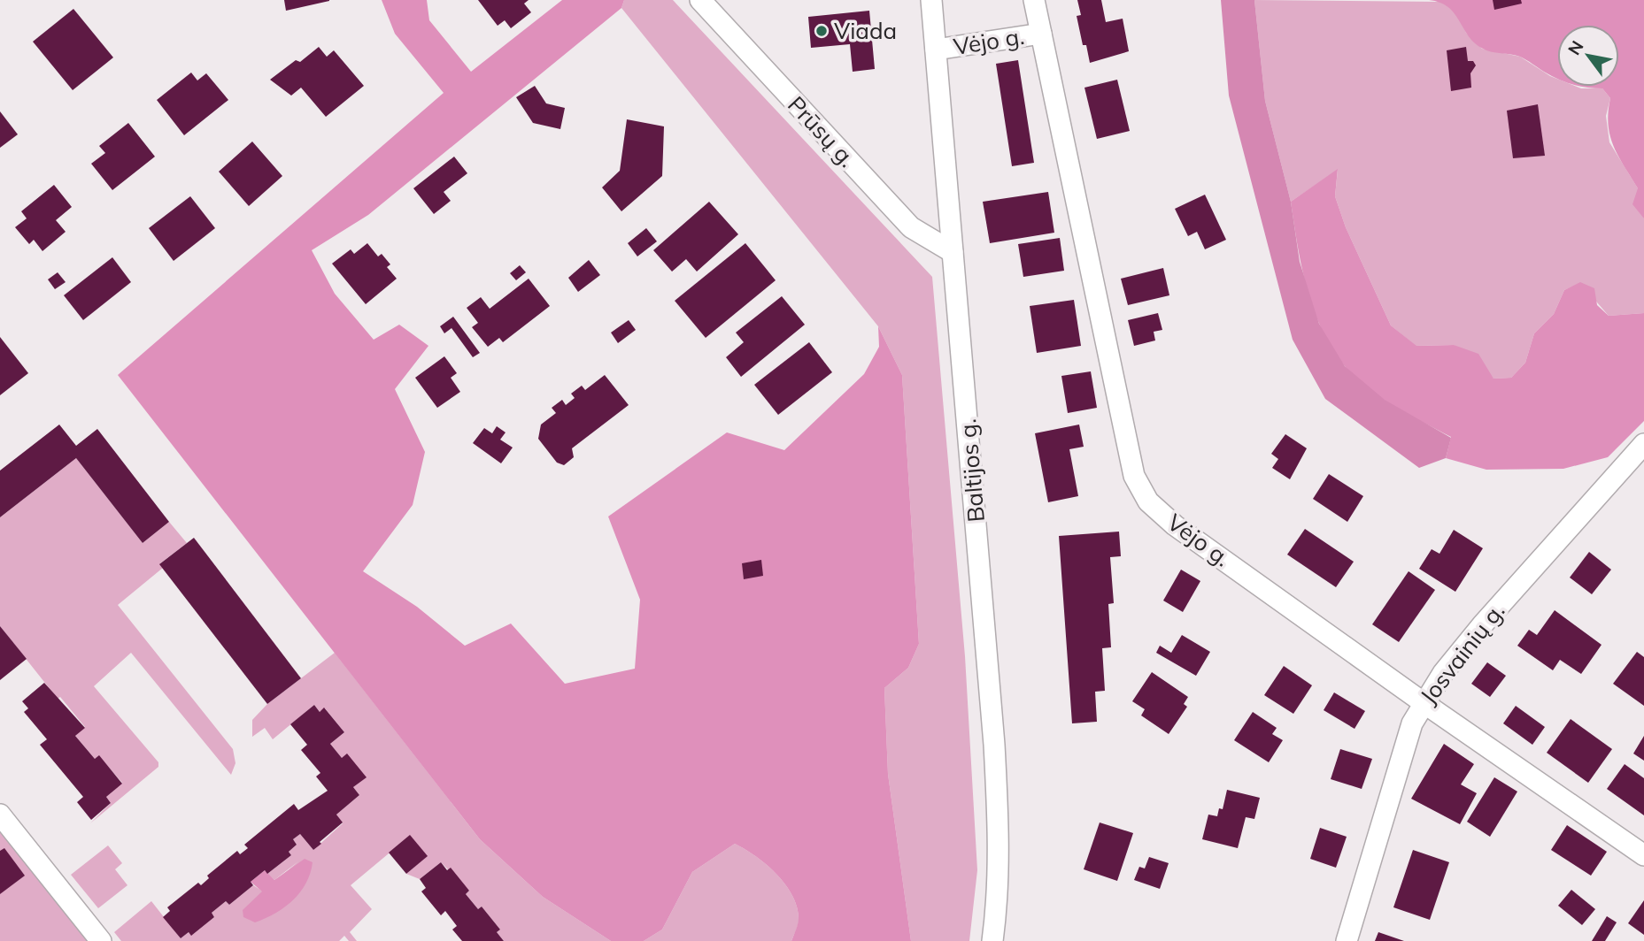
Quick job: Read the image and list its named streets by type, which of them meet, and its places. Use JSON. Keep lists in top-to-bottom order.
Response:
{
  "streets": {
    "street": [
      "Vėjo g.",
      "Prūsų g.",
      "Baltijos g.",
      "Josvainių g."
    ]
  },
  "crossings": [
    ["Vėjo g.", "Baltijos g."],
    ["Vėjo g.", "Josvainių g."],
    ["Prūsų g.", "Baltijos g."]
  ],
  "places": ["Viada"],
  "north": "top left"
}
